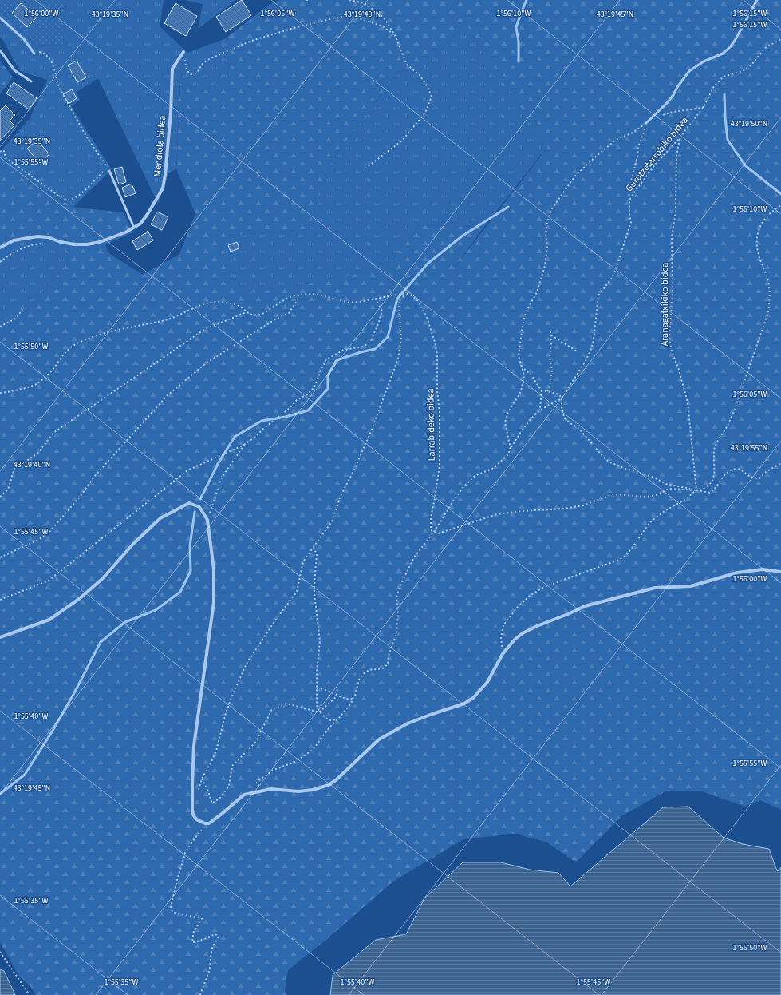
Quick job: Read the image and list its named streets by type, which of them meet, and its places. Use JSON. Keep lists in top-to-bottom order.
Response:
{
  "streets": {
    "street": ["Mendiola bidea"],
    "path": ["Gurutzetarrobiko bidea", "Aranagatxikiko bidea", "Larrabideko bidea"]
  },
  "crossings": [
    ["Gurutzetarrobiko bidea", "Aranagatxikiko bidea"]
  ],
  "coordinates": [
    "1°56'00\"W",
    "1°56'05\"W",
    "1°56'10\"W",
    "1°56'15\"W",
    "43°19'40\"N",
    "43°19'35\"N",
    "43°19'45\"N",
    "43°19'50\"N",
    "1°55'55\"W",
    "1°55'50\"W",
    "43°19'55\"N",
    "1°55'45\"W",
    "1°55'40\"W",
    "1°55'35\"W"
  ]
}
